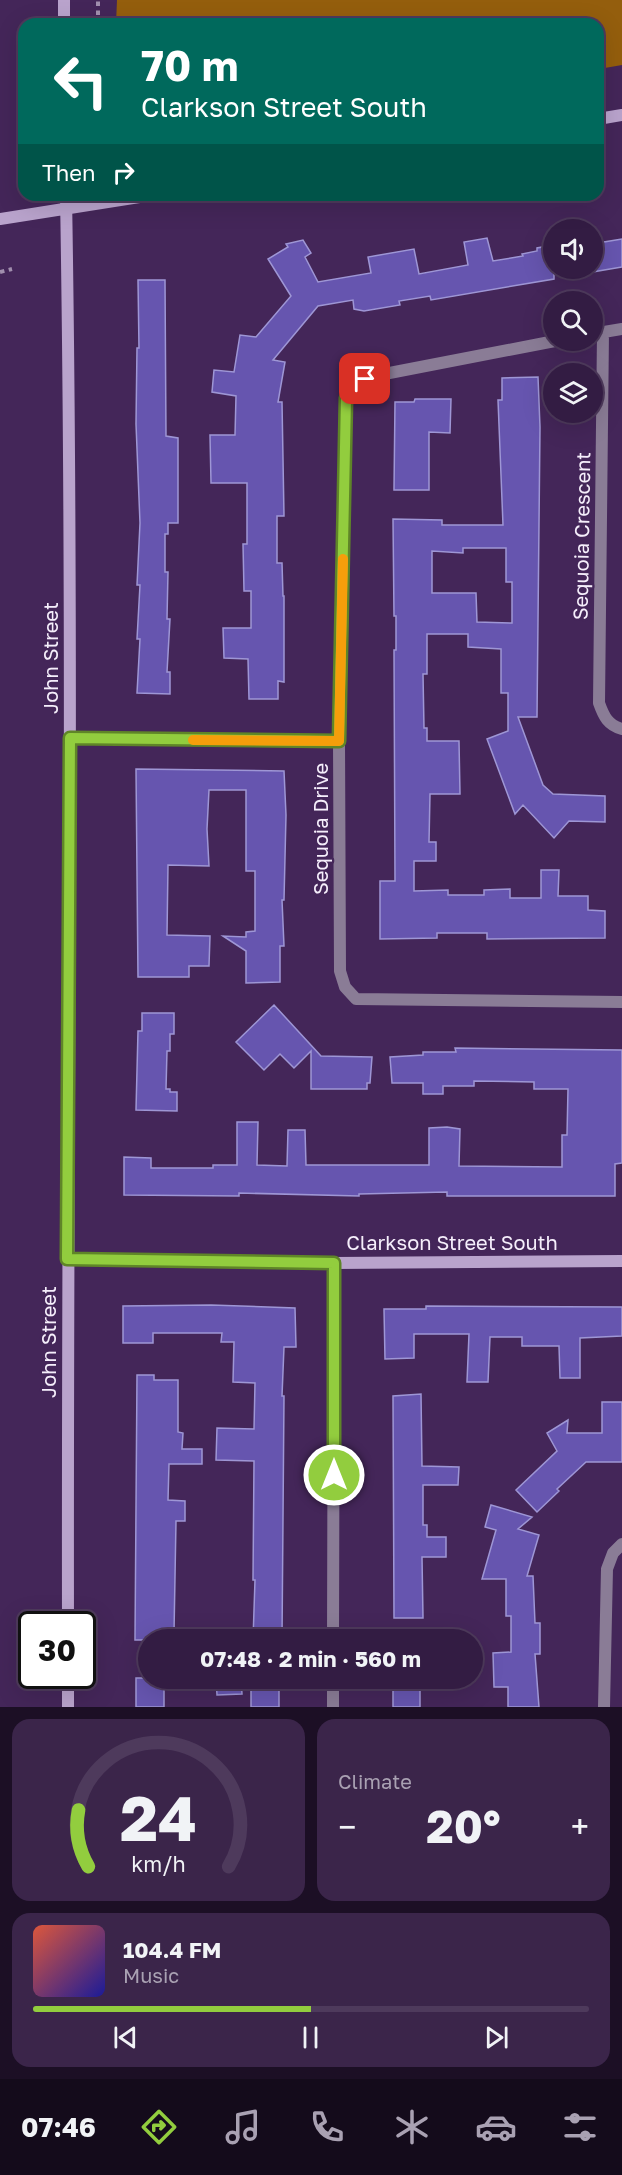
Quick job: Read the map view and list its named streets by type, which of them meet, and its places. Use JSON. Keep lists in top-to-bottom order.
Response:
{
  "streets": {
    "main road": ["John Street", "Clarkson Street South"],
    "street": ["Sequoia Crescent", "Sequoia Drive"]
  },
  "crossings": [
    ["John Street", "Clarkson Street South"]
  ],
  "page": {
    "turn": ["70 m", "Clarkson Street South"],
    "then": "Then",
    "limit": "30",
    "trip": "07:48 · 2 min · 560 m",
    "tile": "Climate",
    "heat": ["−", "20°", "+"],
    "song": ["104.4 FM", "Music"],
    "tabs": "07:46",
    "gauge": ["24", "km/h"]
  }
}
